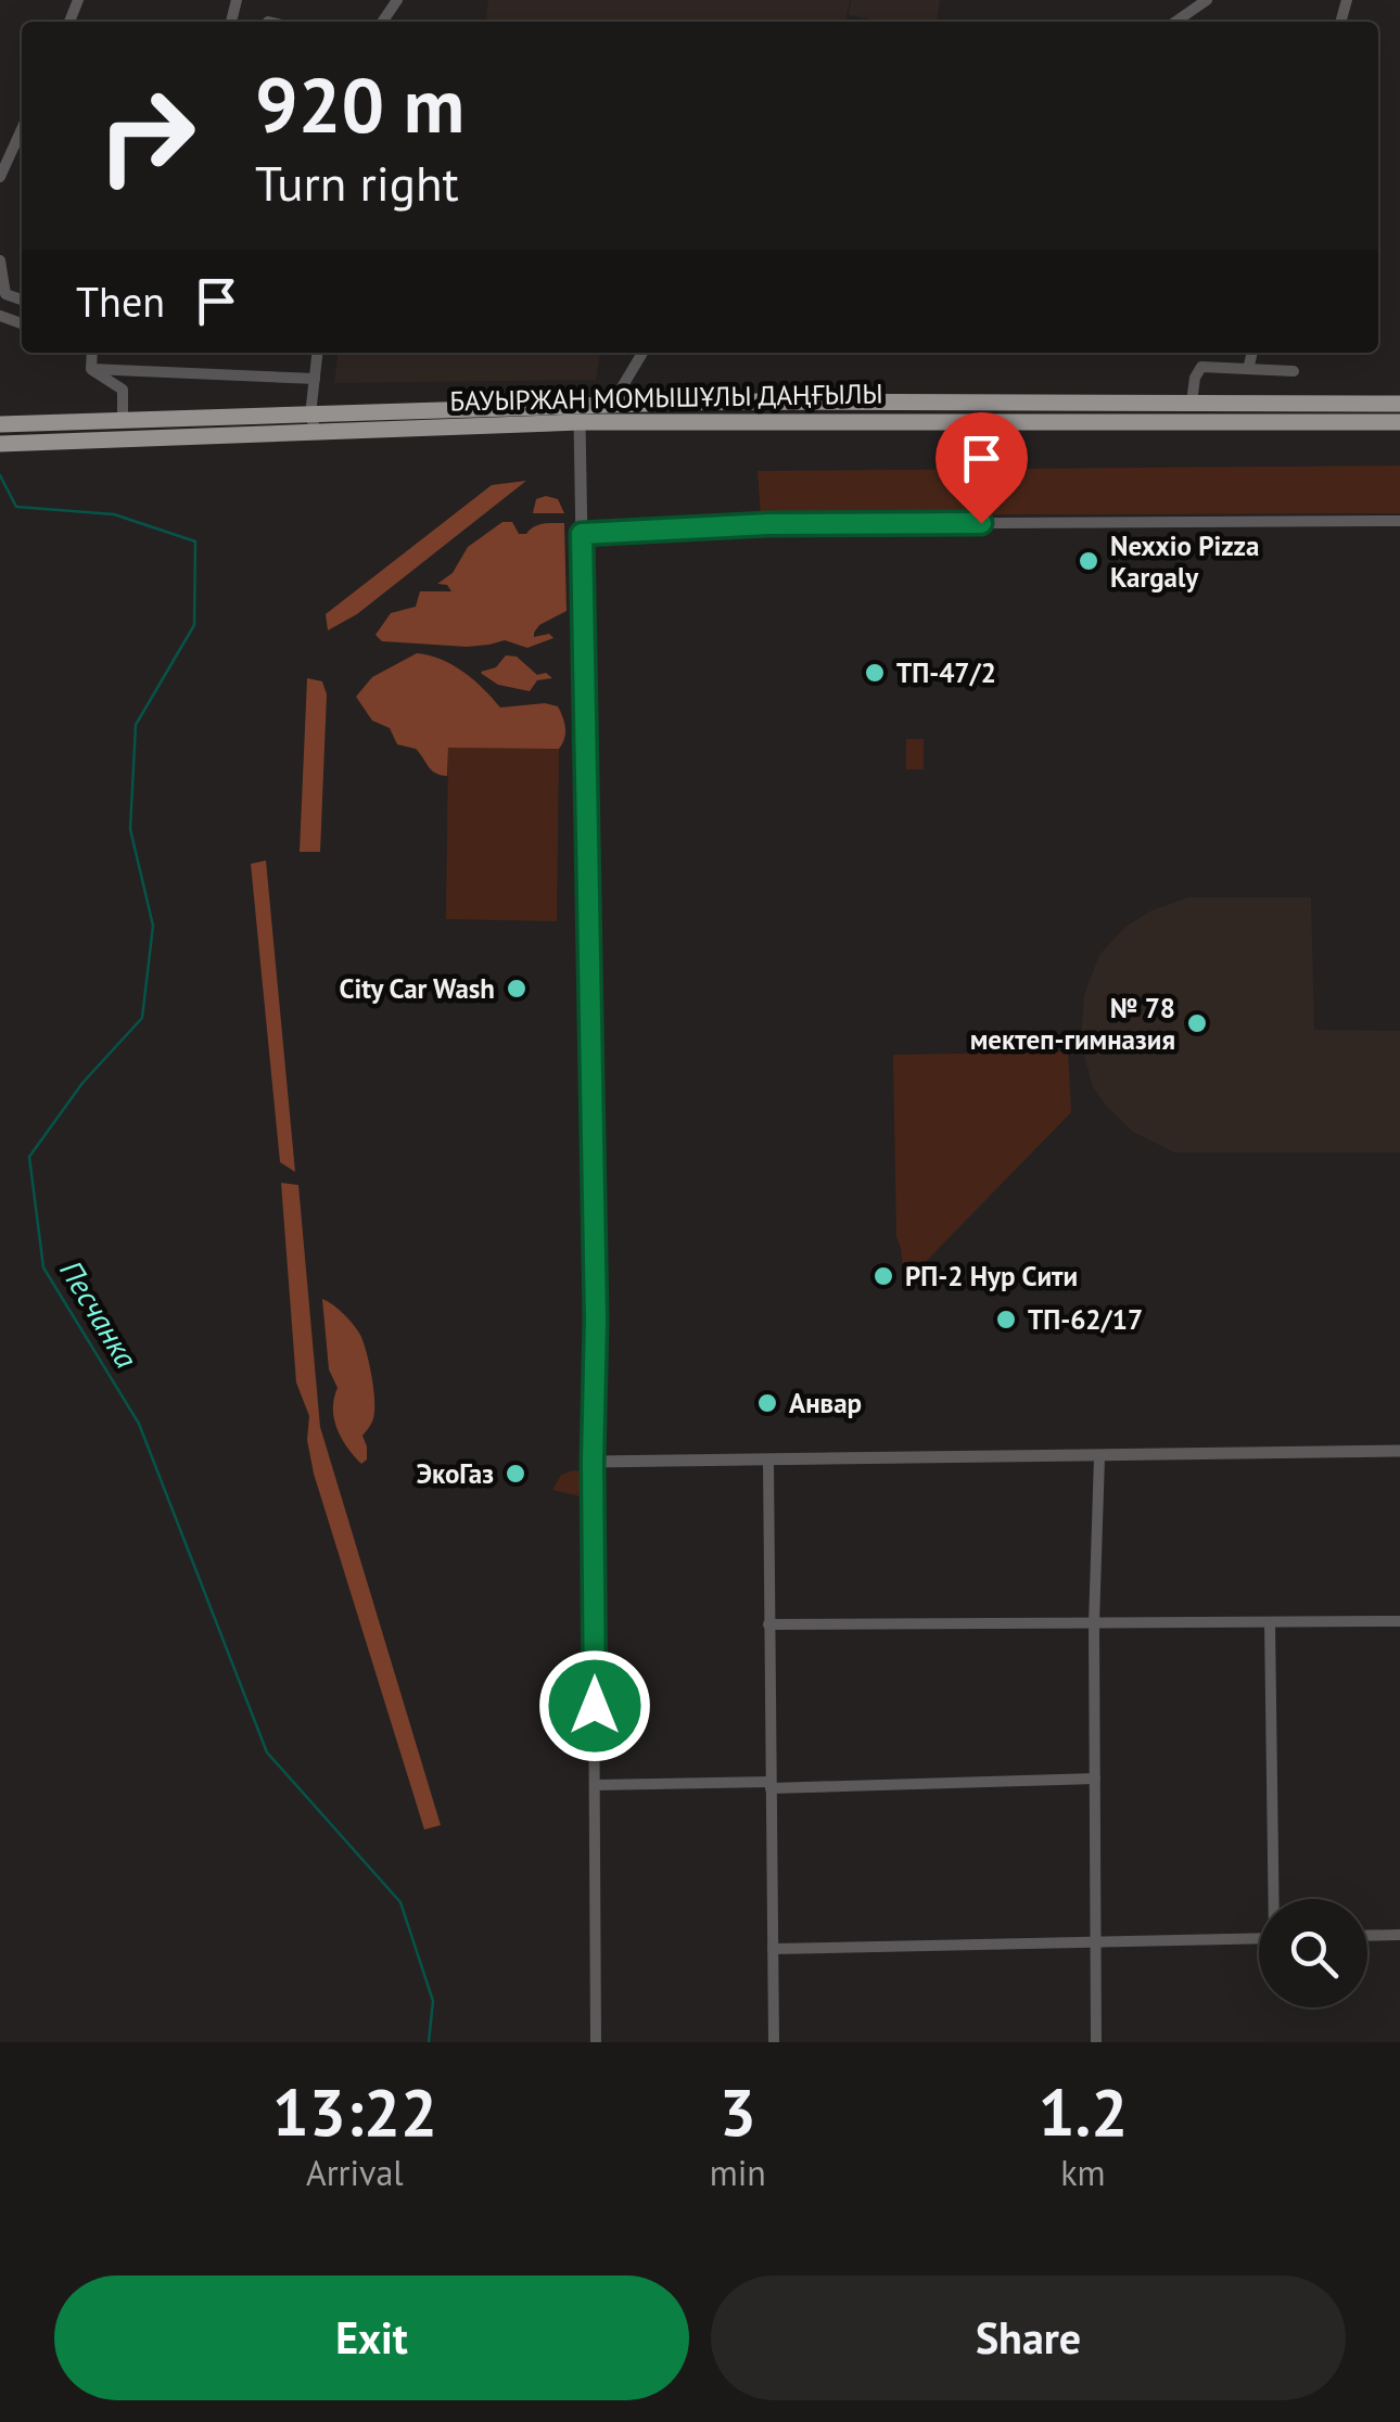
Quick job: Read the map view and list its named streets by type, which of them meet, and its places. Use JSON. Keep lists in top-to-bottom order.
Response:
{
  "streets": {
    "main road": ["БАУЫРЖАН МОМЫШҰЛЫ ДАҢҒЫЛЫ"]
  },
  "water": ["Песчанка"],
  "places": [
    "Nexxio Pizza Kargaly",
    "ТП-47/2",
    "City Car Wash",
    "№ 78 мектеп-гимназия",
    "РП-2 Нур Сити",
    "ТП-62/17",
    "Анвар",
    "ЭкоГаз"
  ],
  "page": {
    "turn": ["920 m", "Turn right"],
    "then": "Then",
    "eta": [
      "13:22",
      "Arrival",
      "3",
      "min",
      "1.2",
      "km"
    ],
    "buttons": ["Exit", "Share"]
  }
}
